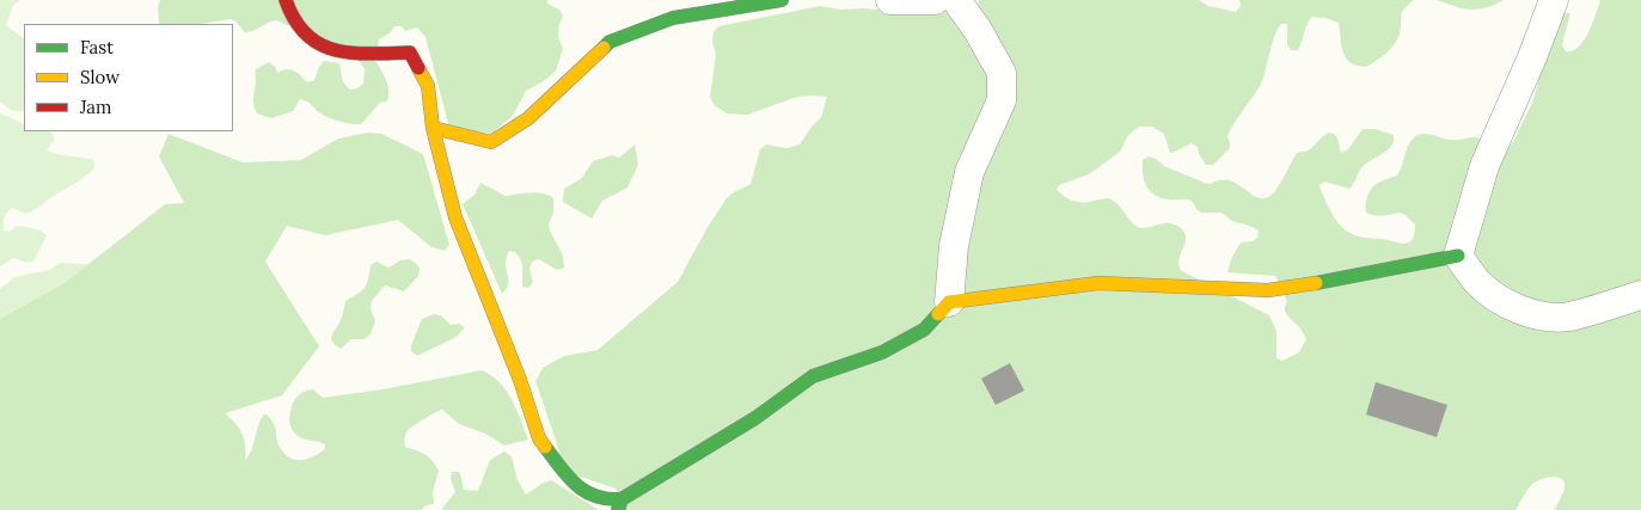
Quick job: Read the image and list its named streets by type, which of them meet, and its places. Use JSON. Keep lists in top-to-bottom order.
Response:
{
  "legend": ["Fast", "Slow", "Jam"]
}
